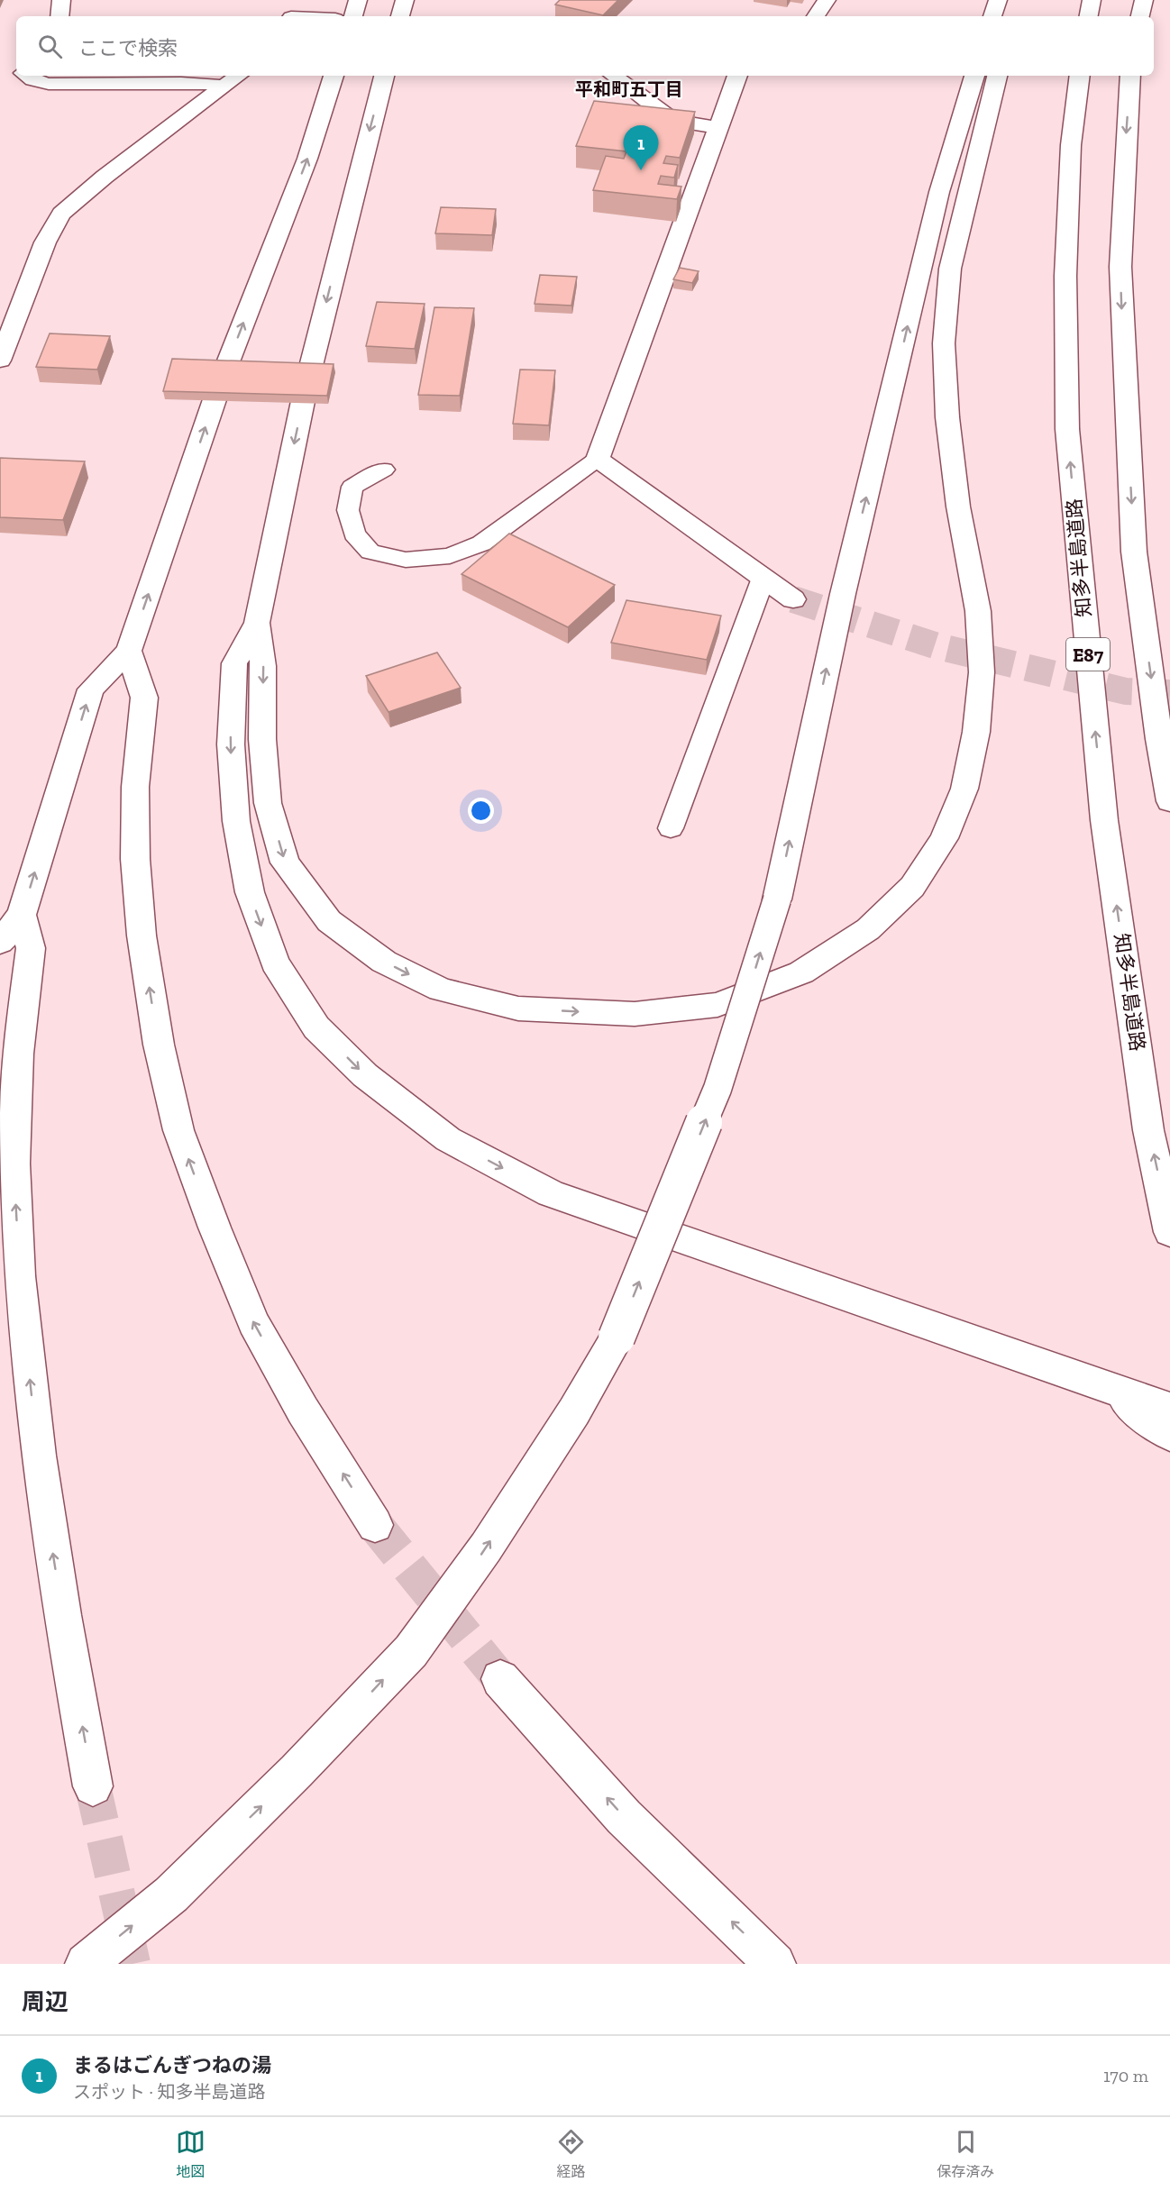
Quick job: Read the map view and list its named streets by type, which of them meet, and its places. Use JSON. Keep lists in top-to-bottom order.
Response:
{
  "streets": {
    "main road": ["知多半島道路", "E87"]
  },
  "districts": ["平和町五丁目"],
  "page": {
    "search": "ここで検索",
    "pins": "1",
    "heading": "周辺",
    "list": [
      {
        "mark": "1",
        "name": "まるはごんぎつねの湯",
        "note": "スポット · 知多半島道路",
        "value": "170 m"
      }
    ],
    "nav": ["地図", "経路", "保存済み"]
  }
}
